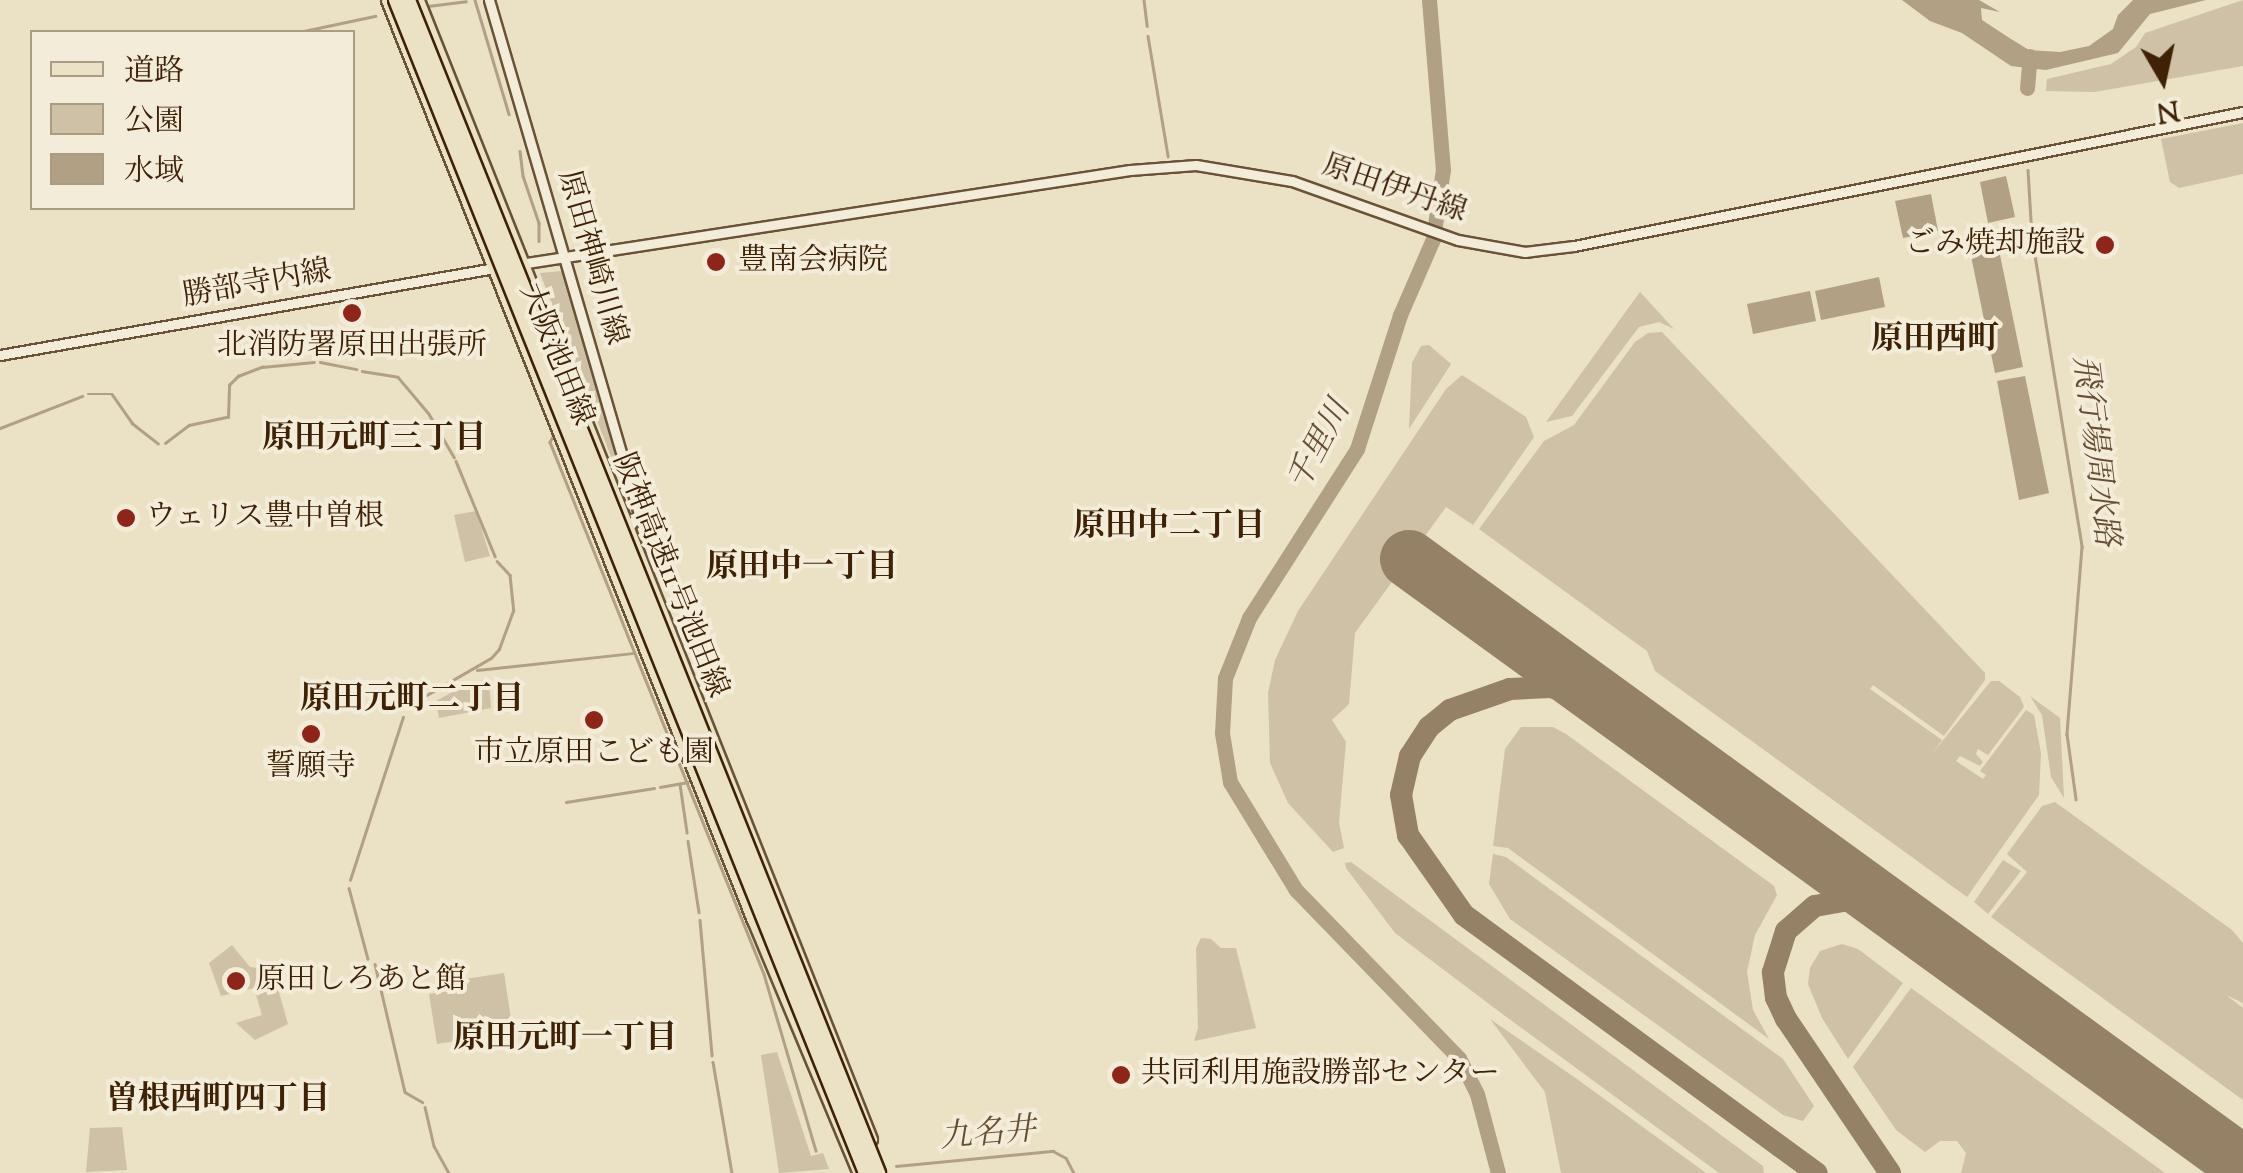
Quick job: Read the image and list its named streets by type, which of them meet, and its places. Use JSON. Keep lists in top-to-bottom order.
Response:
{
  "streets": {
    "highway": ["阪神高速11号池田線"],
    "main road": ["大阪池田線"],
    "street": ["原田伊丹線", "原田神崎川線", "勝部寺内線"]
  },
  "crossings": [
    ["原田伊丹線", "原田神崎川線"],
    ["原田伊丹線", "勝部寺内線"],
    ["原田伊丹線", "大阪池田線"],
    ["原田神崎川線", "大阪池田線"],
    ["勝部寺内線", "大阪池田線"],
    ["大阪池田線", "阪神高速11号池田線"]
  ],
  "districts": [
    "原田西町",
    "原田元町三丁目",
    "原田中二丁目",
    "原田中一丁目",
    "原田元町二丁目",
    "原田元町一丁目",
    "曽根西町四丁目"
  ],
  "water": ["千里川", "飛行場周水路", "九名井"],
  "places": [
    "ごみ焼却施設",
    "豊南会病院",
    "北消防署原田出張所",
    "ウェリス豊中曽根",
    "市立原田こども園",
    "誓願寺",
    "原田しろあと館",
    "共同利用施設勝部センター"
  ],
  "legend": ["道路", "公園", "水域"],
  "north": "bottom"
}
